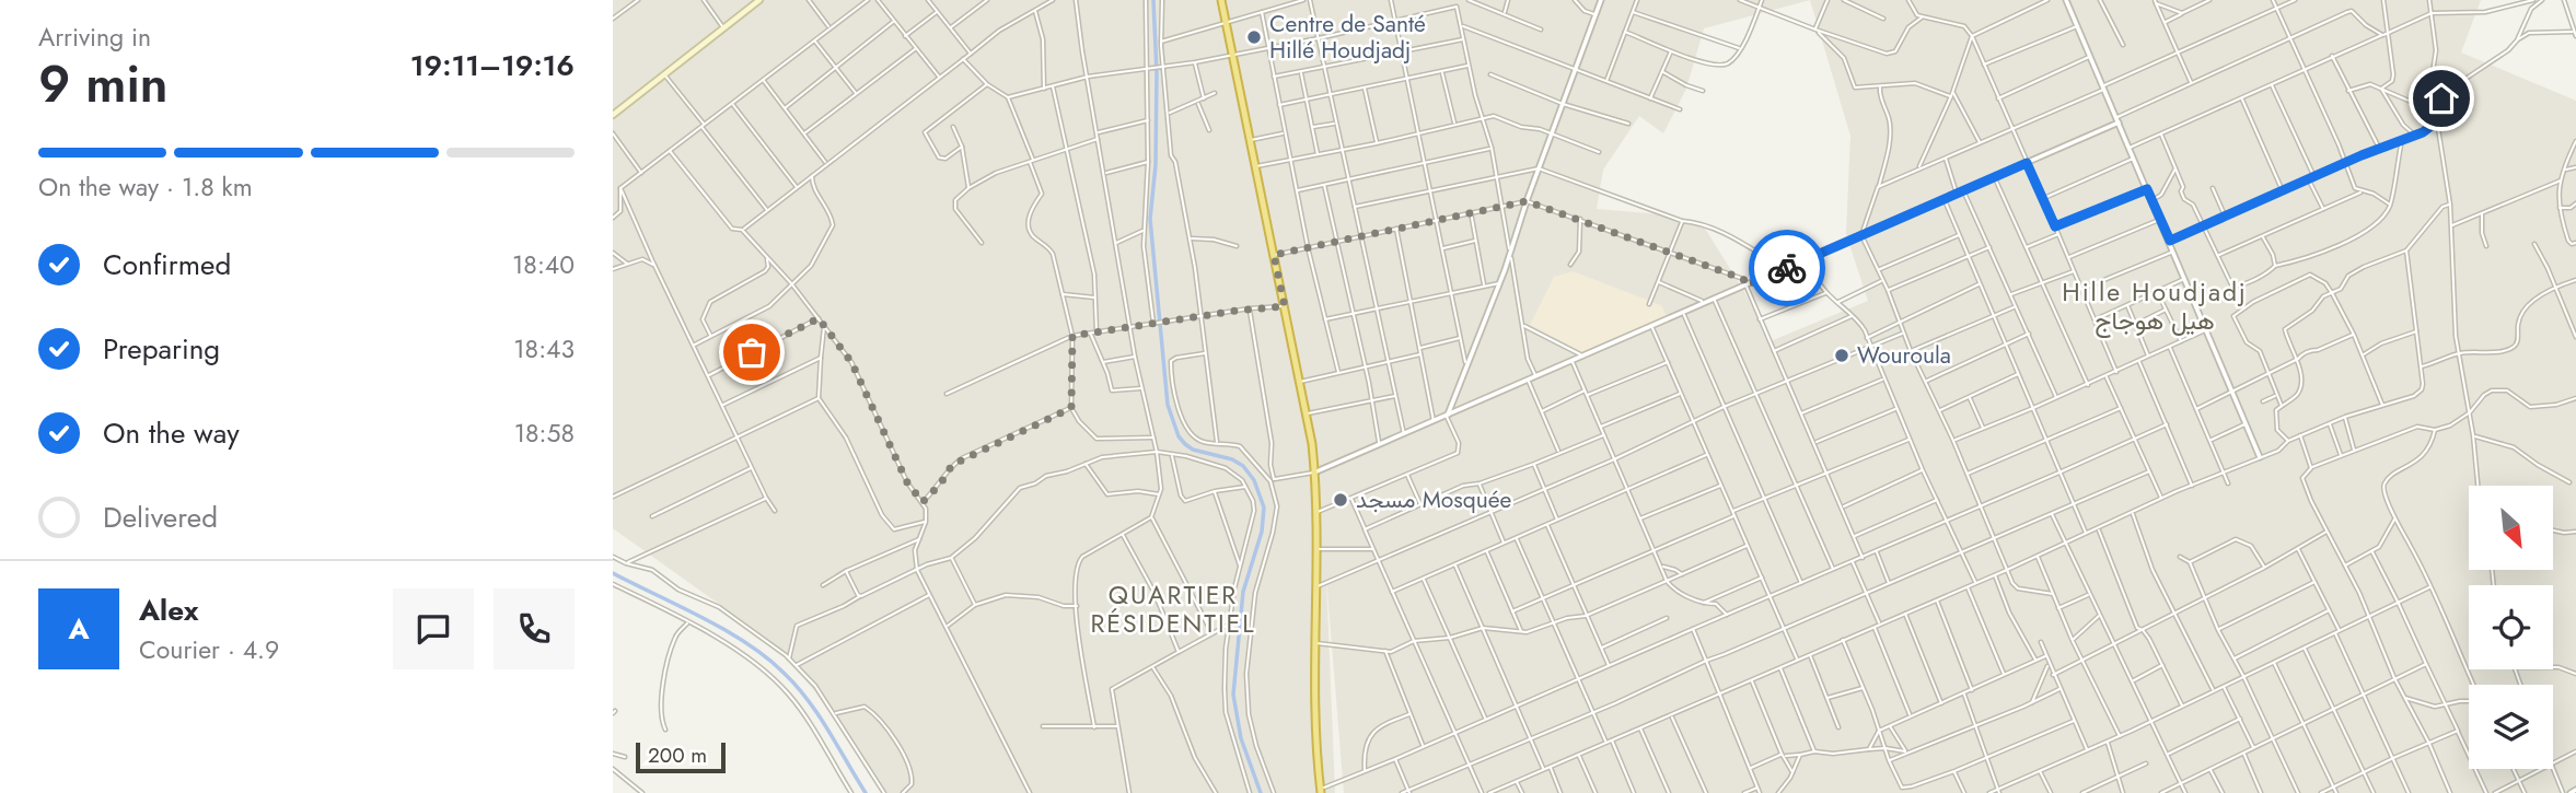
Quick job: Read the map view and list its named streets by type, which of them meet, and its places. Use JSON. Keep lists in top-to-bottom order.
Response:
{
  "districts": ["Hille Houdjadj هيل هوجاج", "QUARTIER RÉSIDENTIEL"],
  "places": ["Centre de Santé Hillé Houdjadj", "Wouroula", "مسجد Mosquée"],
  "scale_bar": "200 m",
  "north": "bottom right",
  "page": {
    "heading": ["9 min", "Arriving in", "19:11–19:16"],
    "panel": ["Alex", "Courier · 4.9"],
    "bar": "On the way · 1.8 km",
    "list": [
      ["Confirmed", "18:40"],
      ["Preparing", "18:43"],
      ["On the way", "18:58"],
      "Delivered"
    ],
    "round": "A",
    "scale": "200 m"
  }
}
